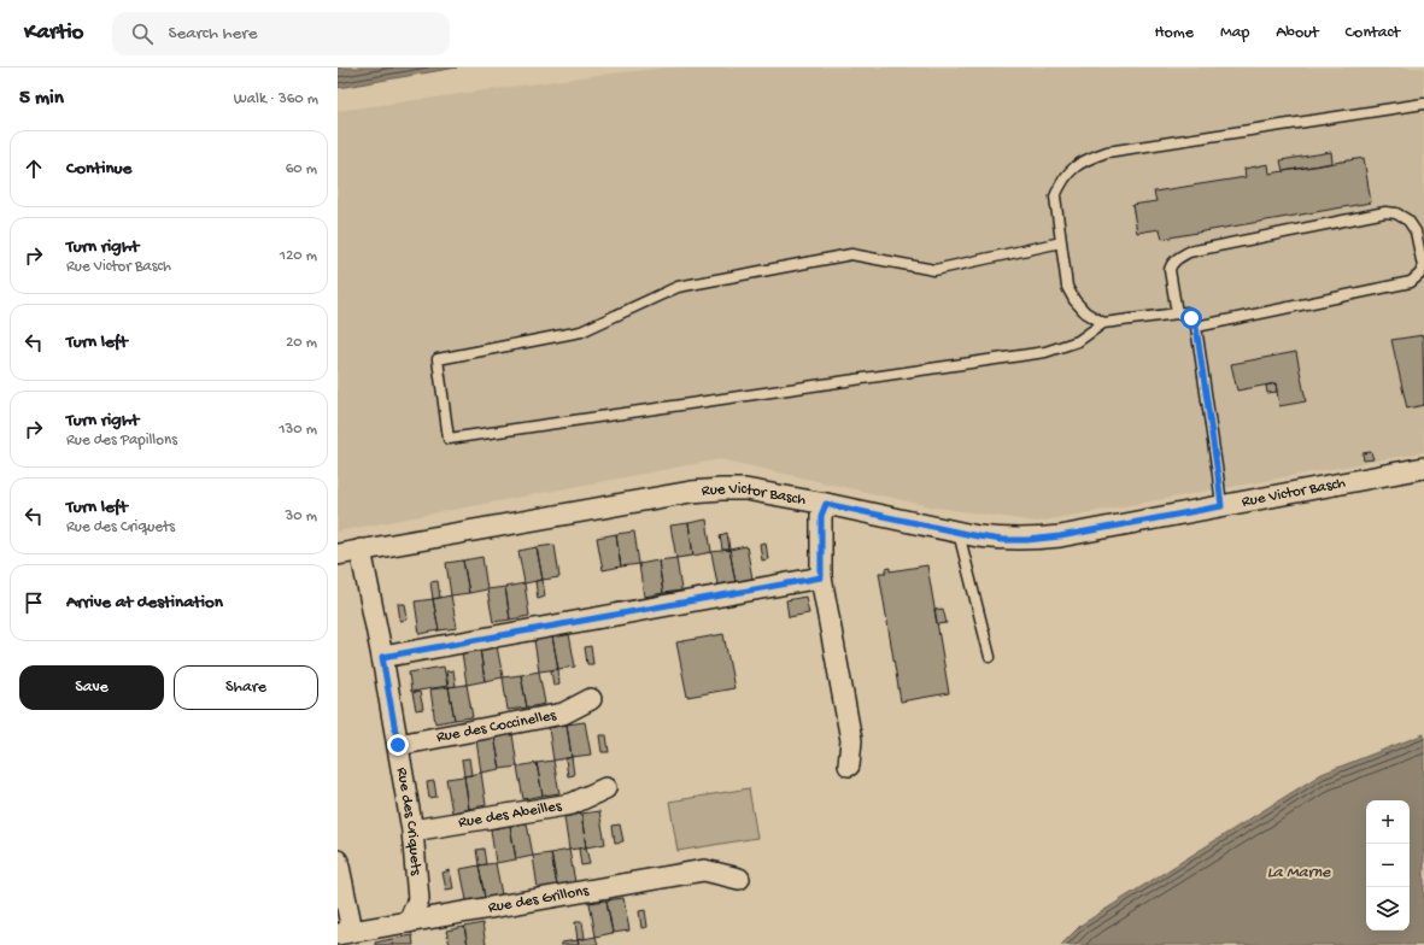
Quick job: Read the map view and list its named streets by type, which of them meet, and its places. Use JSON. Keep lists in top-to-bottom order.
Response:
{
  "streets": {
    "street": [
      "Rue Victor Basch",
      "Rue des Coccinelles",
      "Rue des Abeilles",
      "Rue des Criquets",
      "Rue des Grillons"
    ]
  },
  "crossings": [
    ["Rue Victor Basch", "Rue des Criquets"],
    ["Rue des Coccinelles", "Rue des Criquets"],
    ["Rue des Abeilles", "Rue des Criquets"],
    ["Rue des Criquets", "Rue des Grillons"]
  ],
  "water": ["La Marne"],
  "page": {
    "header": "Kartio",
    "search": "Search here",
    "nav": [
      "Home",
      "Map",
      "About",
      "Contact"
    ],
    "heading": ["5 min", "Walk · 360 m"],
    "list": [
      ["Continue", "60 m"],
      ["Turn right", "Rue Victor Basch", "120 m"],
      ["Turn left", "20 m"],
      ["Turn right", "Rue des Papillons", "130 m"],
      ["Turn left", "Rue des Criquets", "30 m"],
      "Arrive at destination"
    ],
    "buttons": ["Save", "Share"],
    "map_buttons": ["+", "−"]
  }
}
